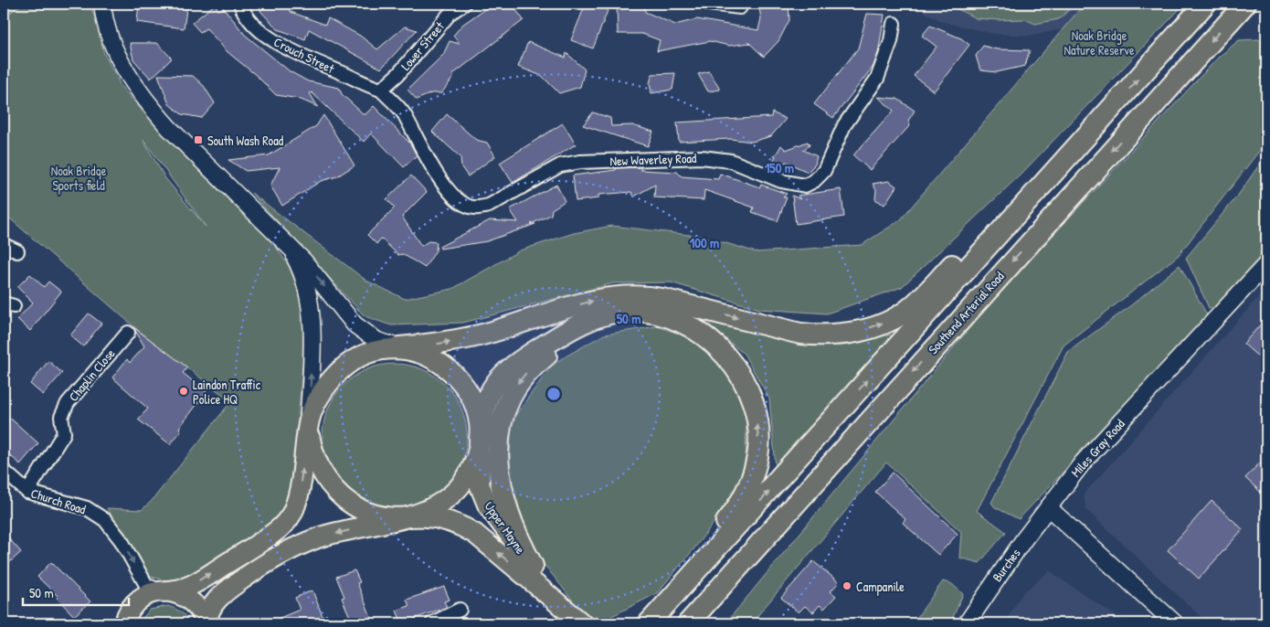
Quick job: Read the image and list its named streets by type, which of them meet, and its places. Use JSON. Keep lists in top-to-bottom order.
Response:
{
  "streets": {
    "highway": ["Southend Arterial Road"],
    "main road": ["Upper Mayne"],
    "street": [
      "Lower Street",
      "Crouch Street",
      "New Waverley Road",
      "Chaplin Close",
      "Miles Gray Road",
      "Church Road",
      "Burches"
    ]
  },
  "crossings": [
    ["Lower Street", "Crouch Street"],
    ["Lower Street", "New Waverley Road"],
    ["Crouch Street", "New Waverley Road"],
    ["Chaplin Close", "Church Road"],
    ["Miles Gray Road", "Burches"]
  ],
  "one_way": ["Church Road", "Upper Mayne"],
  "parks": ["Noak Bridge Nature Reserve", "Noak Bridge Sports field"],
  "places": {
    "transit": ["South Wash Road"],
    "other": ["Laindon Traffic Police HQ", "Campanile"]
  },
  "scale_bar": "50 m",
  "rings": ["150 m", "100 m", "50 m"]
}
